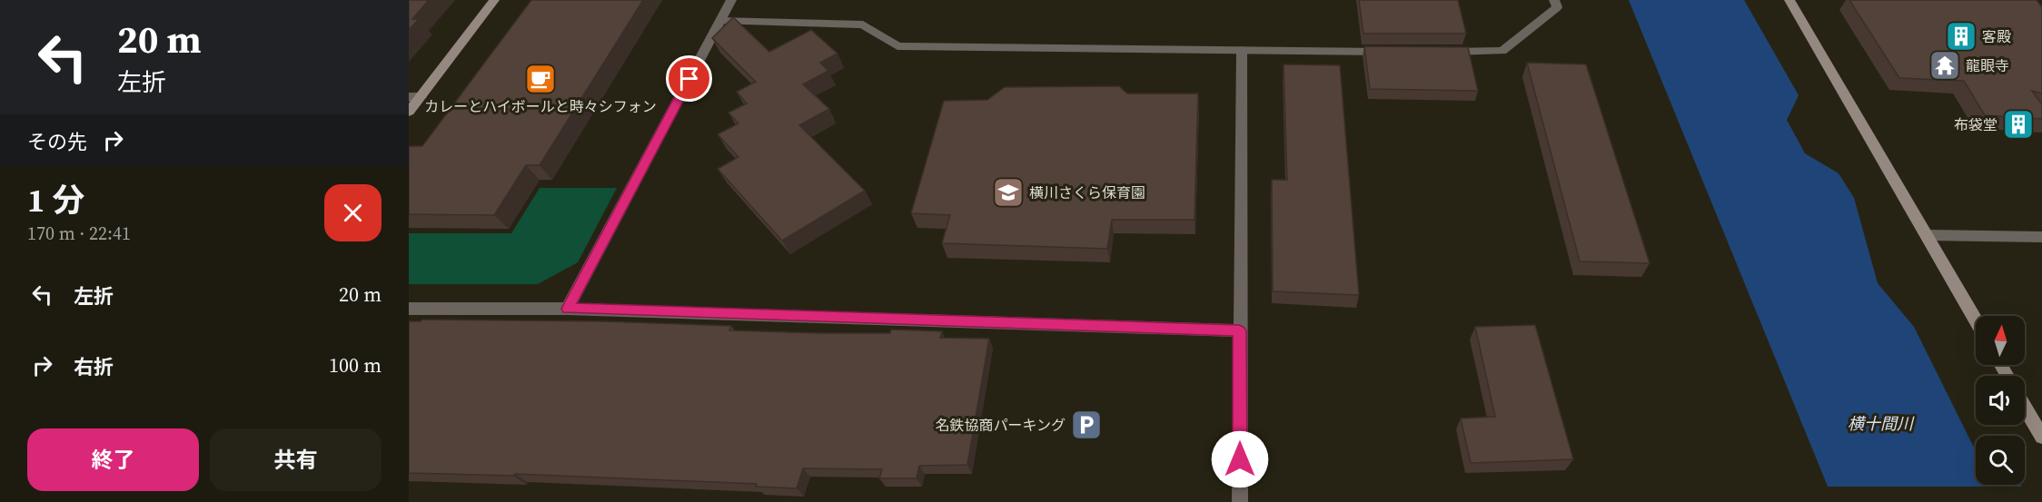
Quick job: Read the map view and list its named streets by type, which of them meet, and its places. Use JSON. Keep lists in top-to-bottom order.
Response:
{
  "water": ["横十間川"],
  "places": {
    "building": ["客殿", "布袋堂"],
    "temple": ["龍眼寺"],
    "cafe": ["カレーとハイボールと時々シフォン"],
    "school or university": ["横川さくら保育園"],
    "parking": ["名鉄協商パーキング"]
  },
  "north": "top",
  "page": {
    "turn": ["20 m", "左折"],
    "then": "その先",
    "heading": ["1 分", "170 m · 22:41"],
    "list": [
      {
        "name": "左折",
        "value": "20 m"
      },
      {
        "name": "右折",
        "value": "100 m"
      }
    ],
    "buttons": ["終了", "共有"]
  }
}
